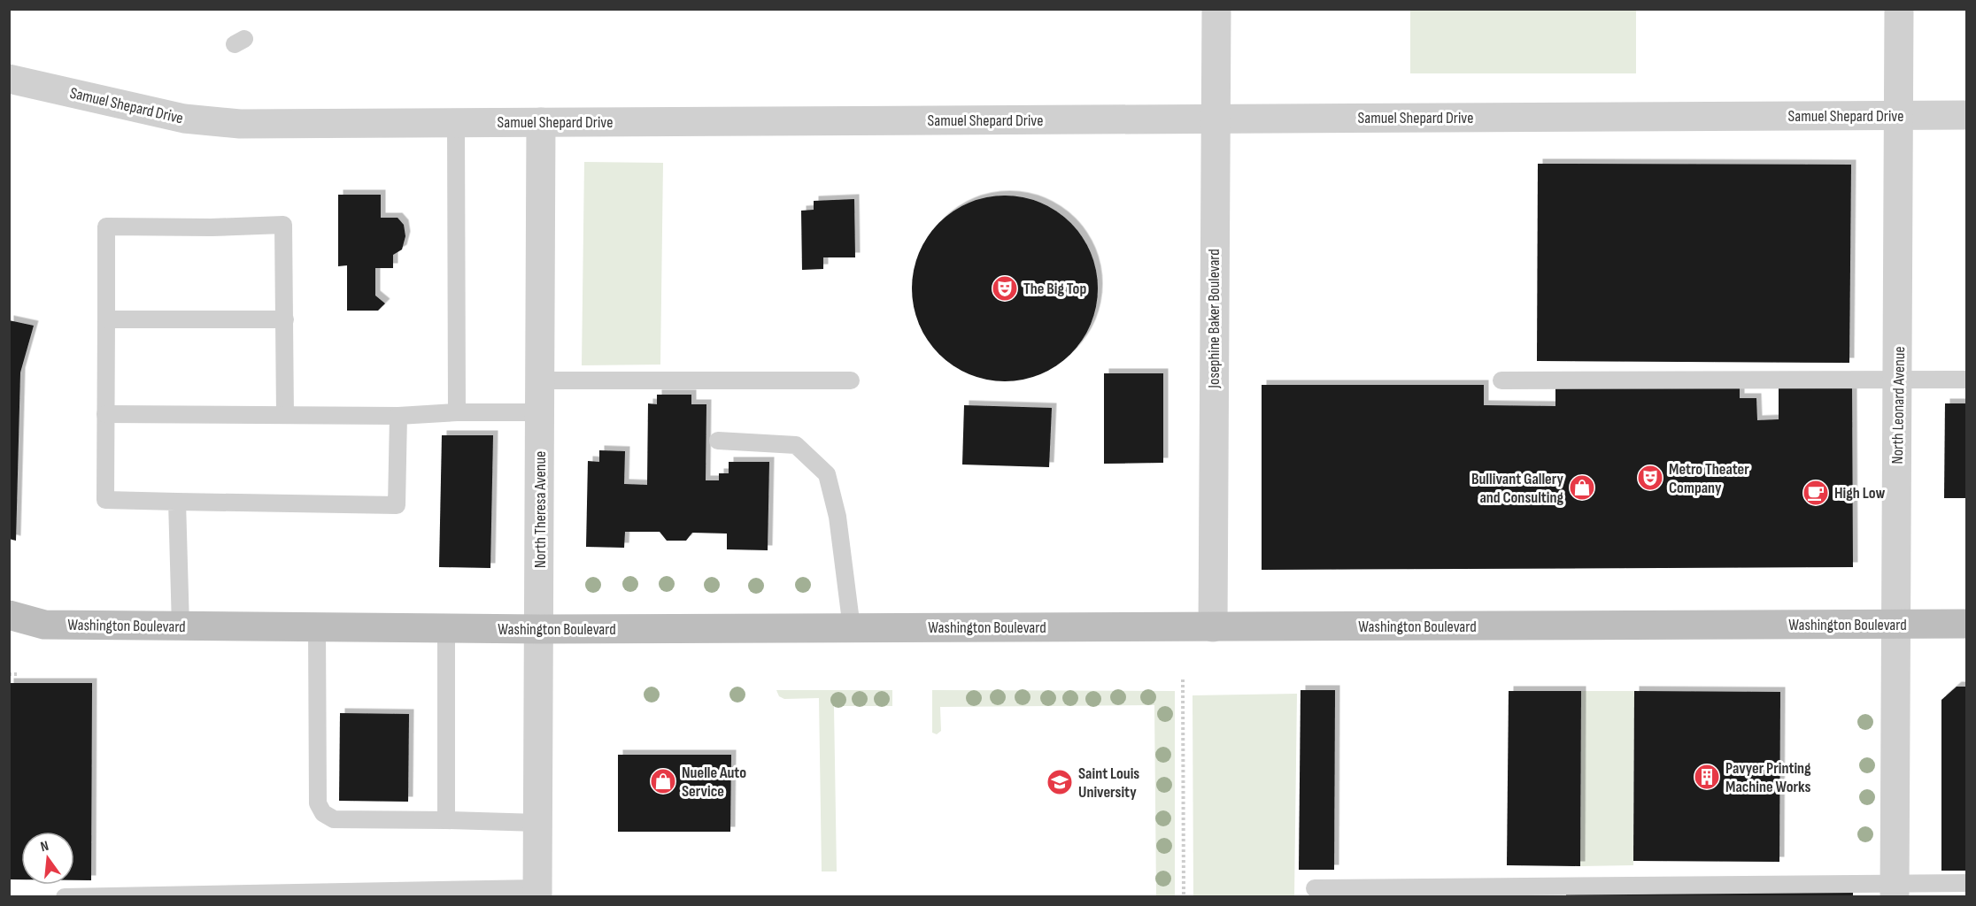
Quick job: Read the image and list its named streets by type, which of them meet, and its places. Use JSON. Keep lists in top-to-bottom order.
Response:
{
  "streets": {
    "main road": ["Washington Boulevard"],
    "street": [
      "Samuel Shepard Drive",
      "Josephine Baker Boulevard",
      "North Leonard Avenue",
      "North Theresa Avenue"
    ]
  },
  "crossings": [
    ["Samuel Shepard Drive", "Josephine Baker Boulevard"],
    ["Samuel Shepard Drive", "North Leonard Avenue"],
    ["Samuel Shepard Drive", "North Theresa Avenue"],
    ["Josephine Baker Boulevard", "Washington Boulevard"],
    ["North Leonard Avenue", "Washington Boulevard"],
    ["North Theresa Avenue", "Washington Boulevard"]
  ],
  "places": {
    "theatre": ["The Big Top", "Metro Theater Company"],
    "shop": ["Bullivant Gallery and Consulting", "Nuelle Auto Service"],
    "cafe": ["High Low"],
    "building": ["Pavyer Printing Machine Works"],
    "school or university": ["Saint Louis University"]
  },
  "north": "top"
}
